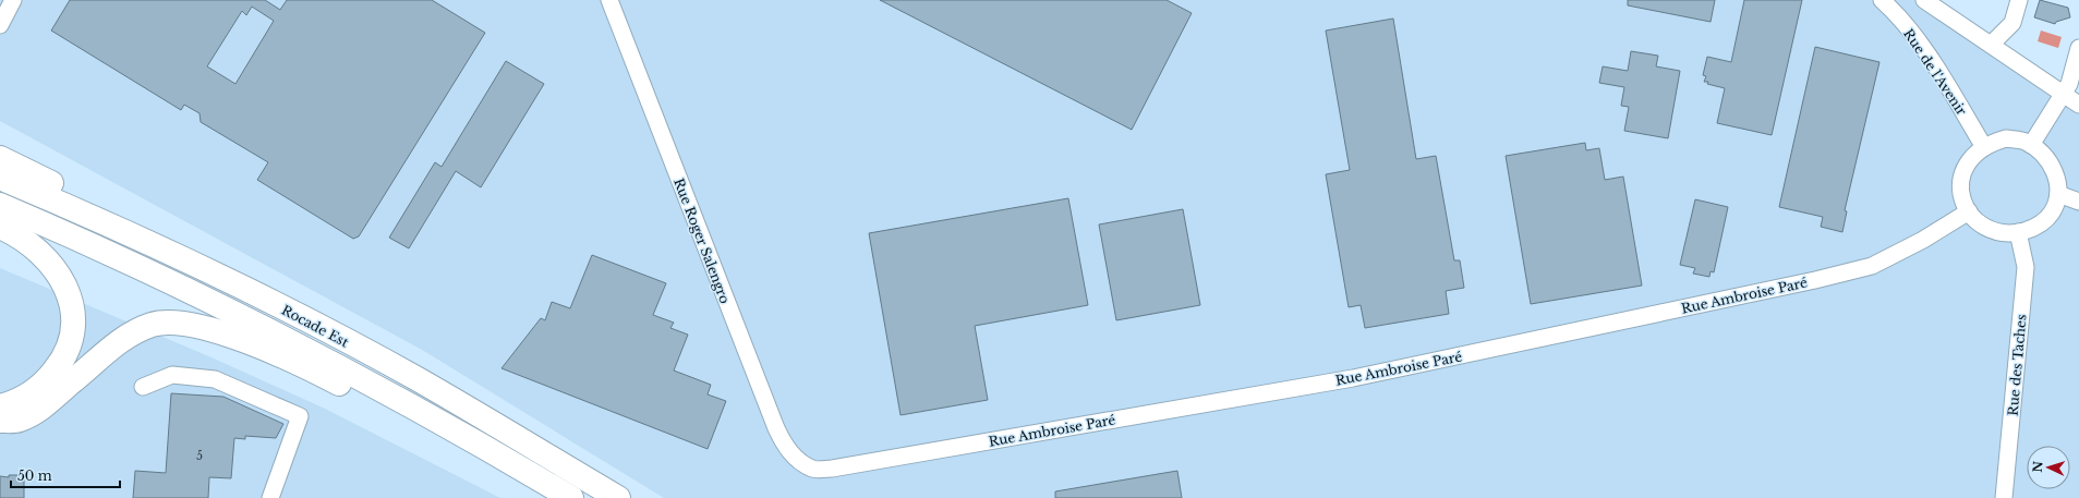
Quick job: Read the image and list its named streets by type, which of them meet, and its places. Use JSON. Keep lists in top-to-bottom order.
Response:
{
  "streets": {
    "highway": ["Rocade Est"],
    "street": [
      "Rue de l'Avenir",
      "Rue Roger Salengro",
      "Rue Ambroise Paré",
      "Rue des Taches"
    ]
  },
  "crossings": [
    ["Rue de l'Avenir", "Rue Ambroise Paré"],
    ["Rue de l'Avenir", "Rue des Taches"],
    ["Rue Roger Salengro", "Rue Ambroise Paré"],
    ["Rue Ambroise Paré", "Rue des Taches"]
  ],
  "house_numbers": ["5"],
  "scale_bar": "50 m",
  "north": "left"
}
